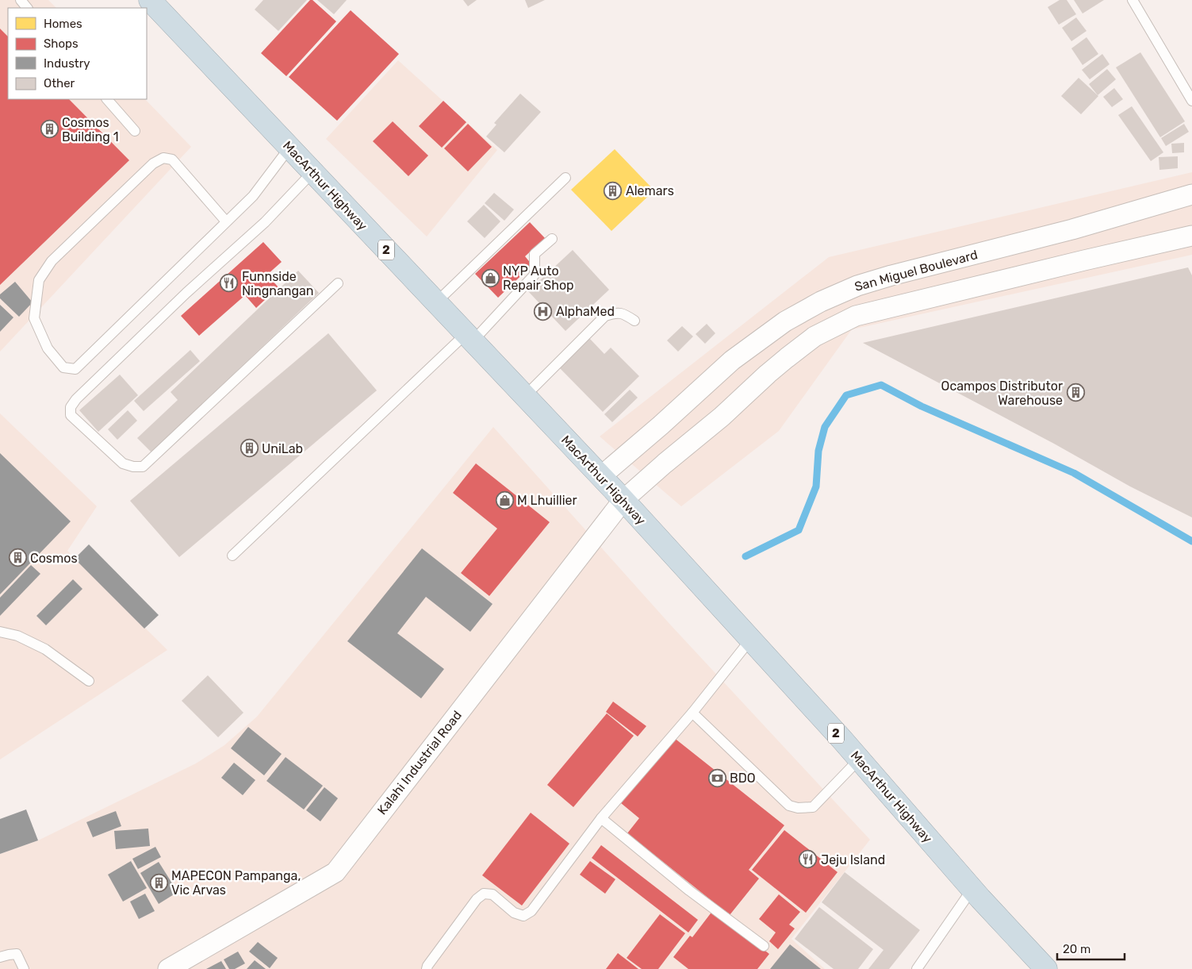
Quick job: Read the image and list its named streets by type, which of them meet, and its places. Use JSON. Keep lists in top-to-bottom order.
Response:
{
  "streets": {
    "highway": ["MacArthur Highway", "2"],
    "street": ["San Miguel Boulevard", "Kalahi Industrial Road"]
  },
  "crossings": [
    ["MacArthur Highway", "San Miguel Boulevard"],
    ["MacArthur Highway", "Kalahi Industrial Road"]
  ],
  "places": {
    "building": [
      "Cosmos Building 1",
      "Alemars",
      "Ocampos Distributor Warehouse",
      "UniLab",
      "Cosmos",
      "MAPECON Pampanga, Vic Arvas"
    ],
    "shop": ["NYP Auto Repair Shop", "M Lhuillier"],
    "restaurant": ["Funnside Ningnangan", "Jeju Island"],
    "hospital": ["AlphaMed"],
    "bank": ["BDO"]
  },
  "legend": [
    "Homes",
    "Shops",
    "Industry",
    "Other"
  ],
  "scale_bar": "20 m"
}
